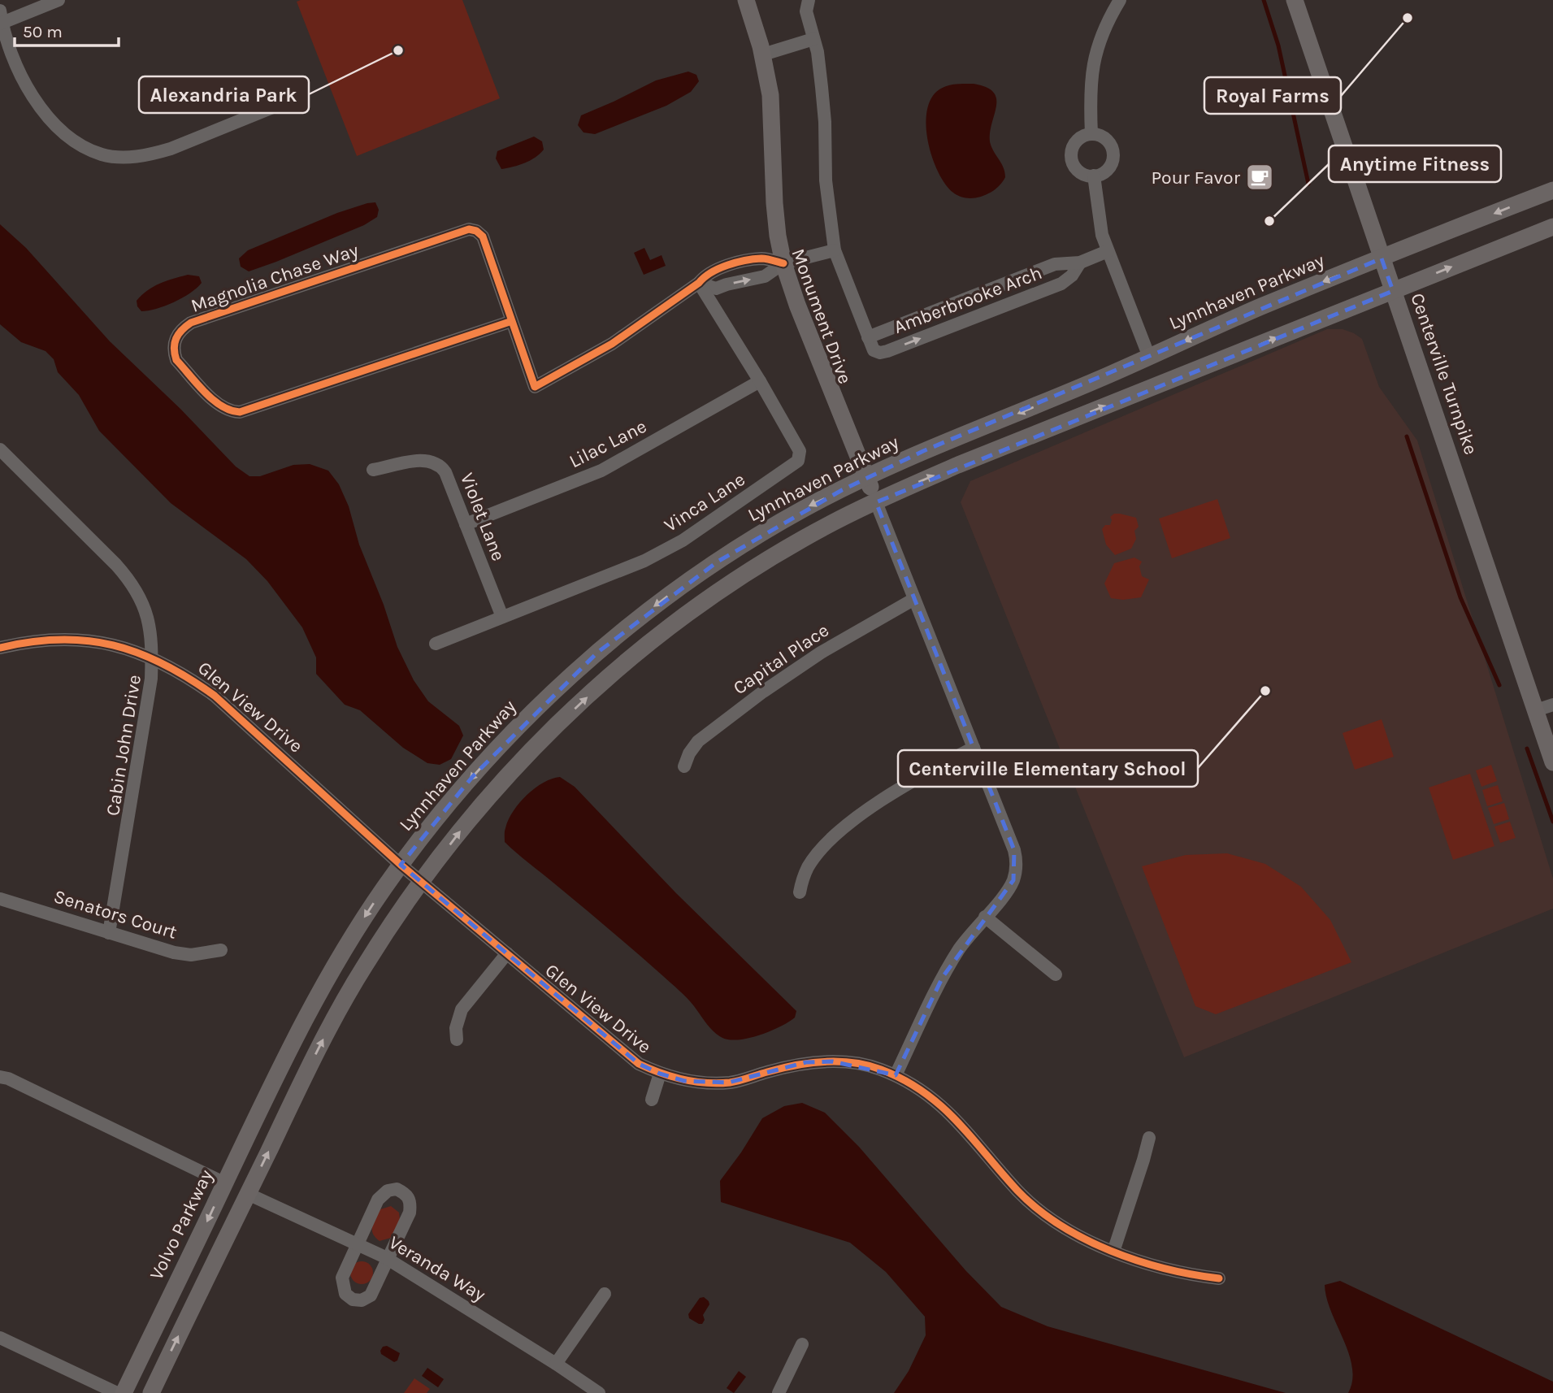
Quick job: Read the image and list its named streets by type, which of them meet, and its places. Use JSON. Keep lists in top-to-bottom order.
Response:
{
  "streets": {
    "main road": [
      "Lynnhaven Parkway",
      "Monument Drive",
      "Centerville Turnpike",
      "Volvo Parkway"
    ],
    "street": [
      "Magnolia Chase Way",
      "Amberbrooke Arch",
      "Lilac Lane",
      "Vinca Lane",
      "Violet Lane",
      "Capital Place",
      "Glen View Drive",
      "Cabin John Drive",
      "Senators Court",
      "Veranda Way"
    ]
  },
  "crossings": [
    ["Magnolia Chase Way", "Monument Drive"],
    ["Magnolia Chase Way", "Vinca Lane"],
    ["Lynnhaven Parkway", "Monument Drive"],
    ["Lynnhaven Parkway", "Centerville Turnpike"],
    ["Lynnhaven Parkway", "Glen View Drive"],
    ["Lynnhaven Parkway", "Volvo Parkway"],
    ["Monument Drive", "Capital Place"],
    ["Monument Drive", "Glen View Drive"],
    ["Lilac Lane", "Vinca Lane"],
    ["Lilac Lane", "Violet Lane"],
    ["Vinca Lane", "Violet Lane"],
    ["Glen View Drive", "Cabin John Drive"],
    ["Cabin John Drive", "Senators Court"]
  ],
  "places": {
    "other": [
      "Royal Farms",
      "Alexandria Park",
      "Anytime Fitness",
      "Centerville Elementary School"
    ],
    "cafe": ["Pour Favor"]
  },
  "scale_bar": "50 m"
}
